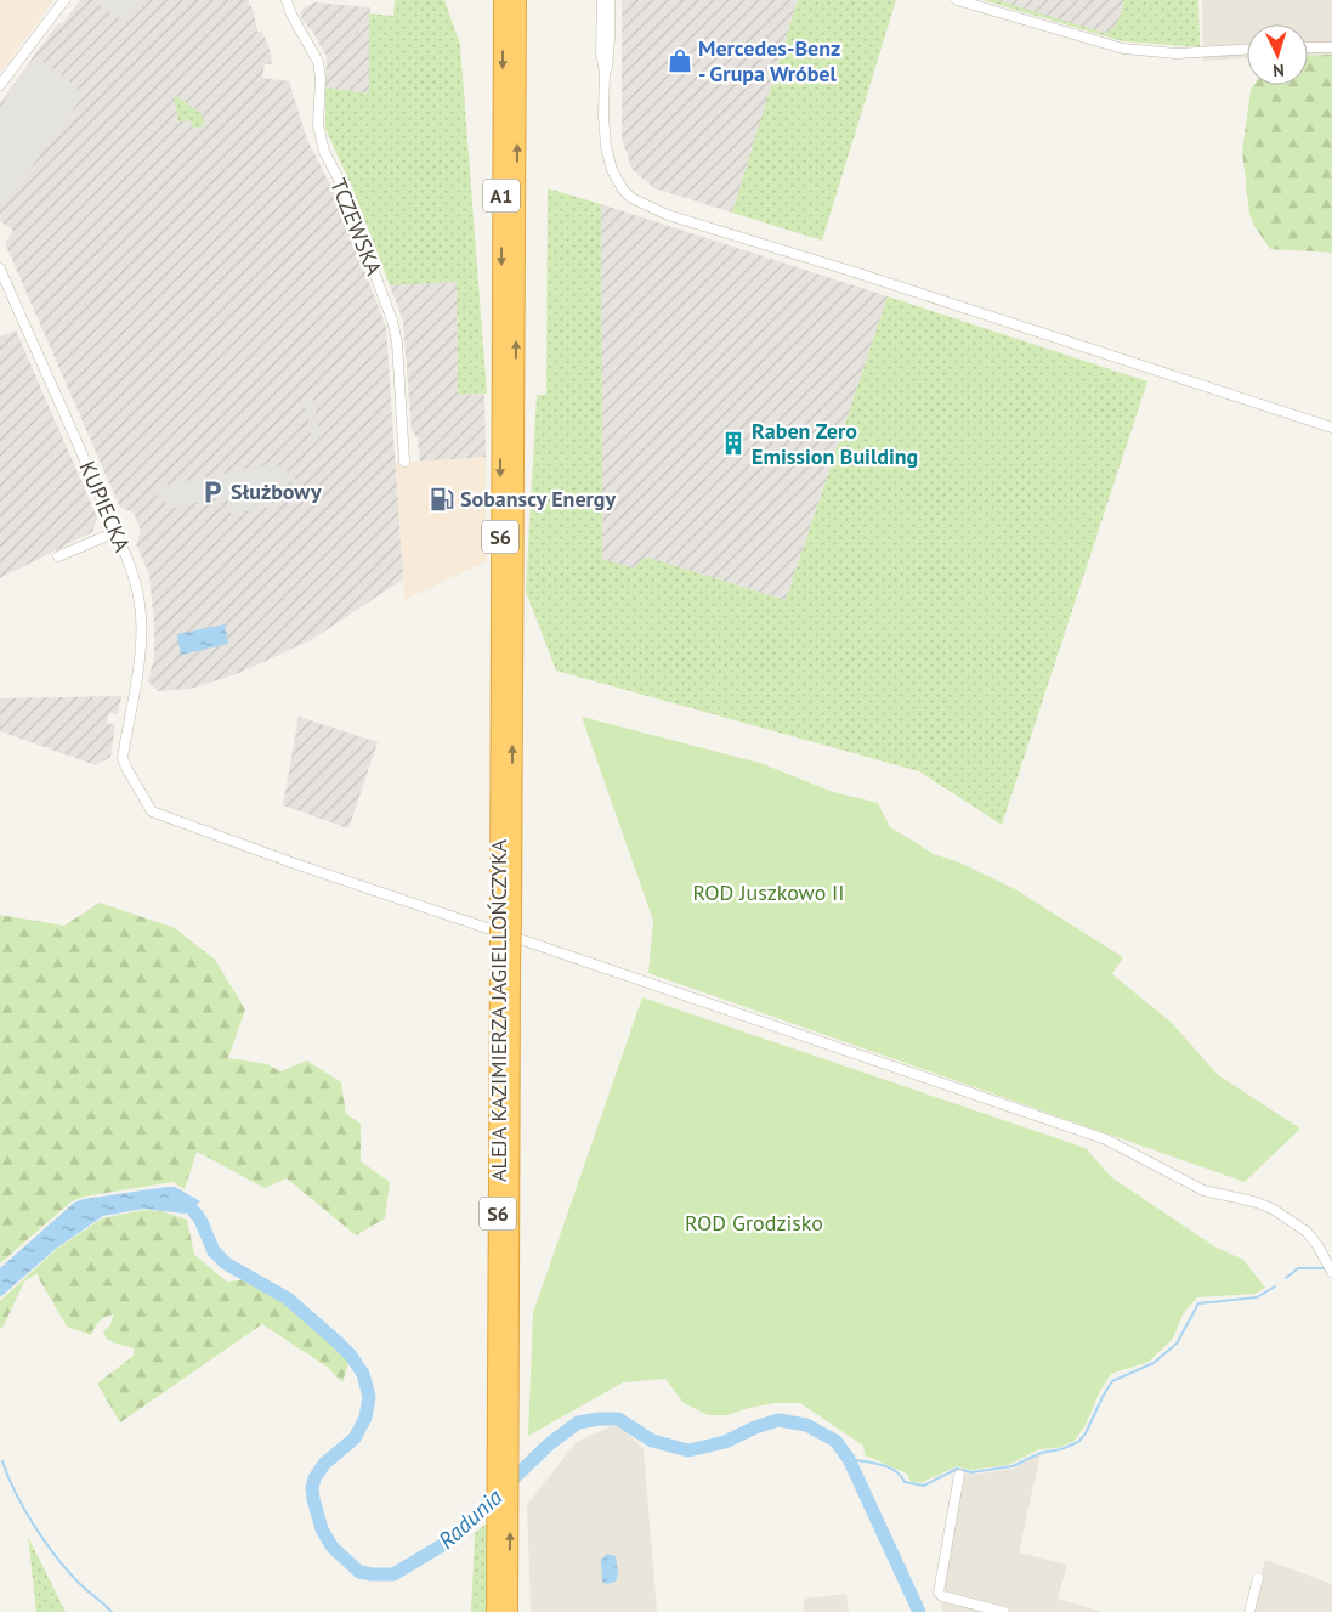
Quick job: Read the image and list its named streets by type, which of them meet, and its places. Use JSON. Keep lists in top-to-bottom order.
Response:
{
  "streets": {
    "highway": ["A1", "S6", "ALEJA KAZIMIERZA JAGIELLOŃCZYKA"],
    "street": ["TCZEWSKA", "KUPIECKA"]
  },
  "crossings": [
    ["A1", "ALEJA KAZIMIERZA JAGIELLOŃCZYKA"],
    ["KUPIECKA", "ALEJA KAZIMIERZA JAGIELLOŃCZYKA"]
  ],
  "water": ["Radunia"],
  "parks": ["ROD Juszkowo II", "ROD Grodzisko"],
  "places": {
    "shop": ["Mercedes-Benz - Grupa Wróbel"],
    "building": ["Raben Zero Emission Building"],
    "parking": ["Służbowy"],
    "fuel station": ["Sobanscy Energy"]
  },
  "north": "bottom"
}
